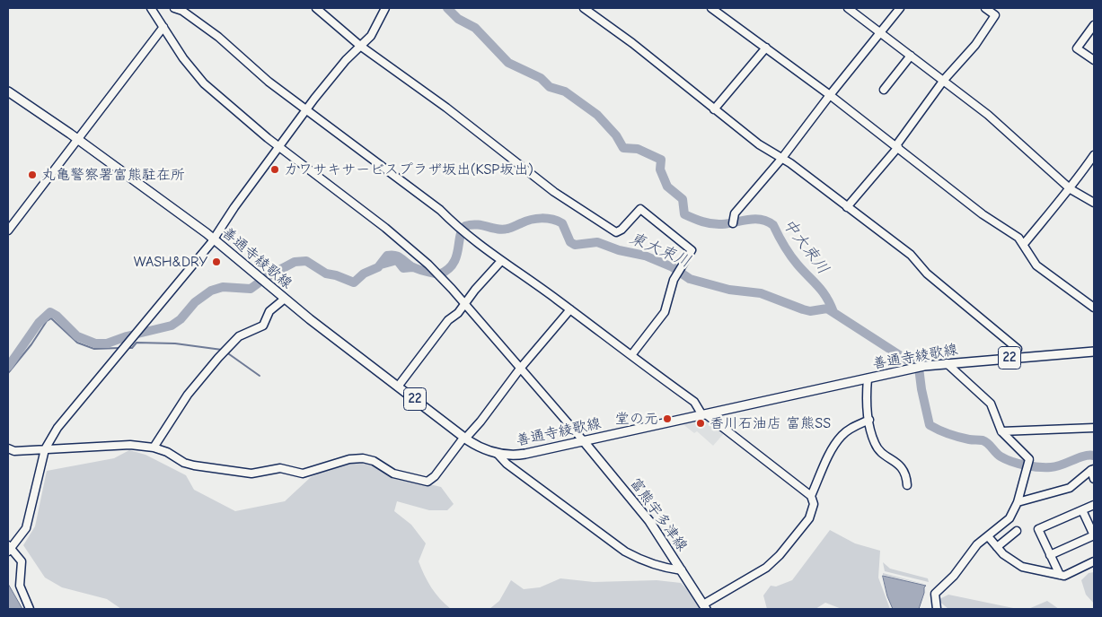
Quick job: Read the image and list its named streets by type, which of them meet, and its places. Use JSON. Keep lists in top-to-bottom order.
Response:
{
  "streets": {
    "main road": ["善通寺綾歌線", "22", "富熊宇多津線"]
  },
  "crossings": [
    ["善通寺綾歌線", "富熊宇多津線"]
  ],
  "water": ["中大束川", "東大束川"],
  "places": [
    "カワサキサービスプラザ坂出(KSP坂出)",
    "丸亀警察署富熊駐在所",
    "WASH&DRY",
    "堂の元",
    "香川石油店 富熊SS"
  ]
}
